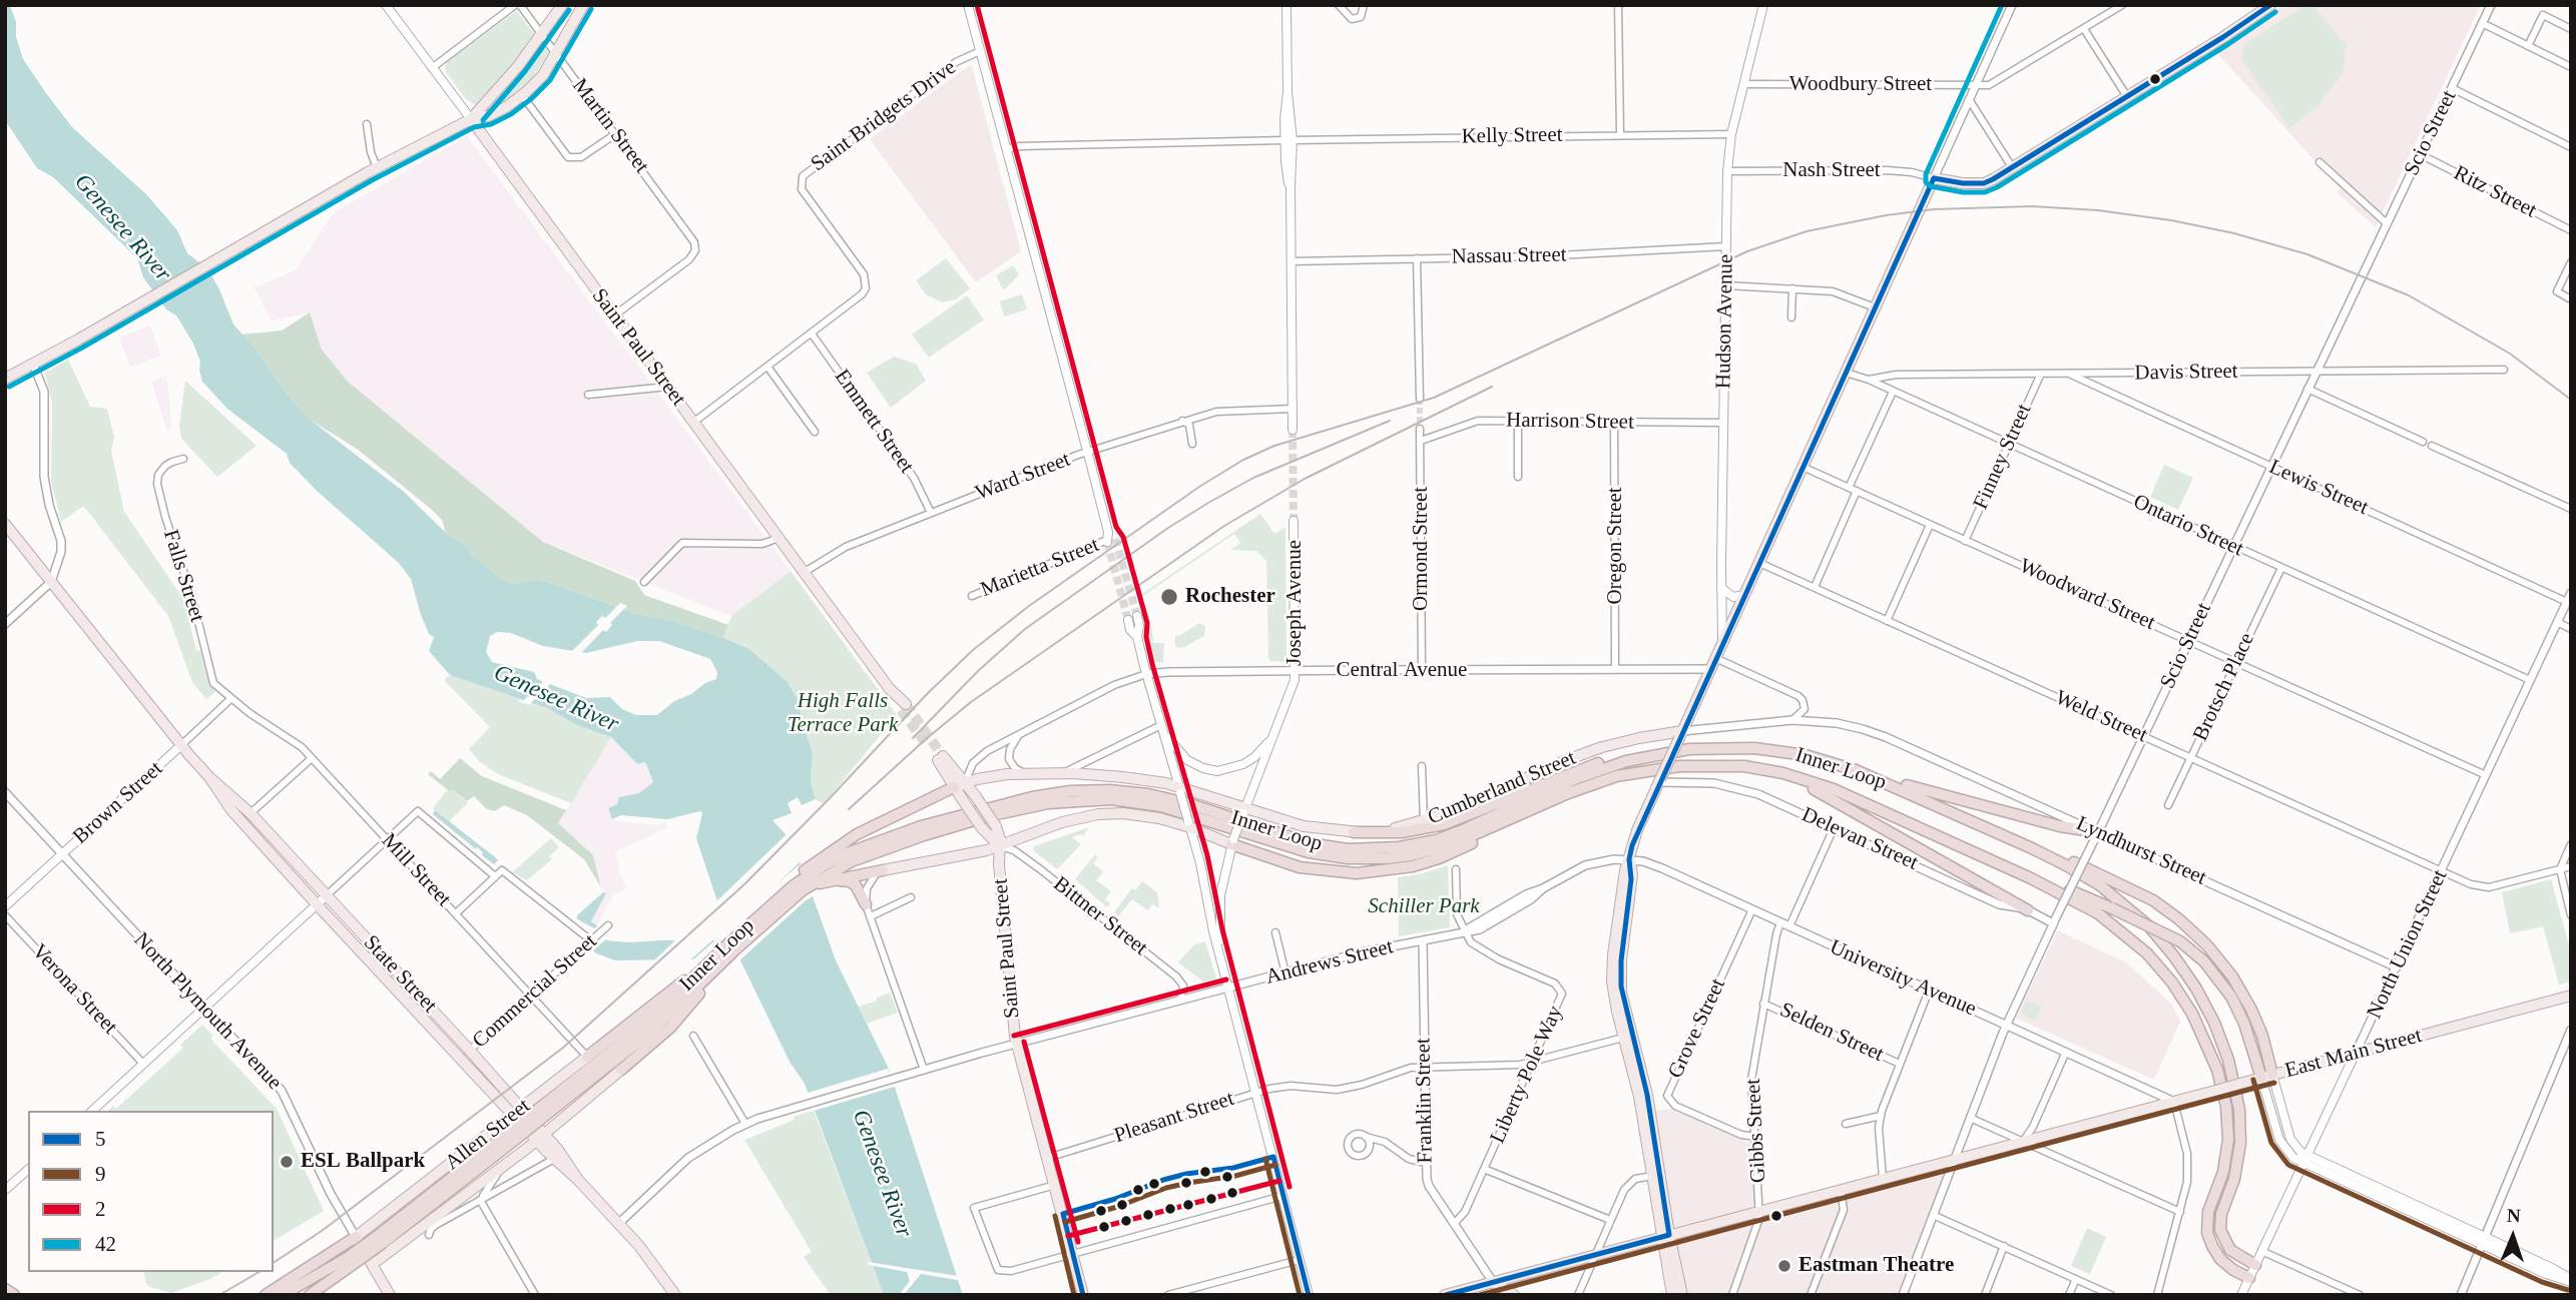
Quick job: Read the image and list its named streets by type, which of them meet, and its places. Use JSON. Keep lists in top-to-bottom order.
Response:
{
  "streets": {
    "highway": ["Inner Loop"],
    "main road": [
      "Hudson Avenue",
      "Saint Paul Street",
      "Joseph Avenue",
      "Cumberland Street",
      "Brown Street",
      "North Union Street",
      "State Street",
      "North Plymouth Avenue",
      "East Main Street",
      "Allen Street"
    ],
    "street": [
      "Woodbury Street",
      "Saint Bridgets Drive",
      "Martin Street",
      "Scio Street",
      "Kelly Street",
      "Nash Street",
      "Ritz Street",
      "Nassau Street",
      "Davis Street",
      "Emmett Street",
      "Harrison Street",
      "Finney Street",
      "Ward Street",
      "Lewis Street",
      "Ontario Street",
      "Oregon Street",
      "Ormond Street",
      "Marietta Street",
      "Falls Street",
      "Woodward Street",
      "Central Avenue",
      "Brotsch Place",
      "Weld Street",
      "Delevan Street",
      "Lyndhurst Street",
      "Mill Street",
      "Bittner Street",
      "Andrews Street",
      "University Avenue",
      "Verona Street",
      "Commercial Street",
      "Grove Street",
      "Selden Street",
      "Liberty Pole Way",
      "Franklin Street",
      "Pleasant Street",
      "Gibbs Street"
    ]
  },
  "crossings": [
    ["Woodbury Street", "Hudson Avenue"],
    ["Saint Bridgets Drive", "Saint Paul Street"],
    ["Saint Bridgets Drive", "Emmett Street"],
    ["Martin Street", "Saint Paul Street"],
    ["Scio Street", "Ritz Street"],
    ["Scio Street", "Davis Street"],
    ["Scio Street", "Lewis Street"],
    ["Scio Street", "Ontario Street"],
    ["Scio Street", "Woodward Street"],
    ["Scio Street", "Weld Street"],
    ["Scio Street", "Delevan Street"],
    ["Scio Street", "Lyndhurst Street"],
    ["Scio Street", "University Avenue"],
    ["Scio Street", "East Main Street"],
    ["Kelly Street", "Hudson Avenue"],
    ["Nash Street", "Hudson Avenue"],
    ["Nassau Street", "Hudson Avenue"],
    ["Hudson Avenue", "Harrison Street"],
    ["Saint Paul Street", "Ward Street"],
    ["Saint Paul Street", "Central Avenue"],
    ["Saint Paul Street", "Cumberland Street"],
    ["Saint Paul Street", "Bittner Street"],
    ["Saint Paul Street", "Andrews Street"],
    ["Saint Paul Street", "Pleasant Street"],
    ["Davis Street", "Finney Street"],
    ["Davis Street", "Lewis Street"],
    ["Davis Street", "Ontario Street"],
    ["Emmett Street", "Ward Street"],
    ["Harrison Street", "Oregon Street"],
    ["Harrison Street", "Ormond Street"],
    ["Finney Street", "Ontario Street"],
    ["Finney Street", "Woodward Street"],
    ["Lewis Street", "North Union Street"],
    ["Ontario Street", "Brotsch Place"],
    ["Ontario Street", "North Union Street"],
    ["Oregon Street", "Central Avenue"],
    ["Ormond Street", "Central Avenue"],
    ["Falls Street", "Brown Street"],
    ["Falls Street", "Mill Street"],
    ["Woodward Street", "Brotsch Place"],
    ["Woodward Street", "North Union Street"],
    ["Joseph Avenue", "Central Avenue"],
    ["Joseph Avenue", "Cumberland Street"],
    ["Central Avenue", "Cumberland Street"],
    ["Brotsch Place", "Weld Street"],
    ["Weld Street", "North Union Street"],
    ["Inner Loop", "North Union Street"],
    ["Cumberland Street", "Lyndhurst Street"],
    ["Brown Street", "Mill Street"],
    ["Brown Street", "State Street"],
    ["Brown Street", "North Plymouth Avenue"],
    ["Lyndhurst Street", "North Union Street"],
    ["Mill Street", "Commercial Street"],
    ["Mill Street", "Allen Street"],
    ["Bittner Street", "Andrews Street"],
    ["North Union Street", "East Main Street"],
    ["Andrews Street", "State Street"],
    ["Andrews Street", "University Avenue"],
    ["Andrews Street", "Liberty Pole Way"],
    ["Andrews Street", "Franklin Street"],
    ["State Street", "Commercial Street"],
    ["State Street", "Allen Street"],
    ["University Avenue", "Grove Street"],
    ["University Avenue", "East Main Street"],
    ["University Avenue", "Gibbs Street"],
    ["North Plymouth Avenue", "Allen Street"],
    ["Grove Street", "Gibbs Street"],
    ["Selden Street", "Gibbs Street"],
    ["East Main Street", "Franklin Street"],
    ["East Main Street", "Gibbs Street"],
    ["Liberty Pole Way", "Franklin Street"],
    ["Liberty Pole Way", "Pleasant Street"],
    ["Franklin Street", "Pleasant Street"]
  ],
  "water": ["Genesee River"],
  "parks": ["High Falls Terrace Park", "Schiller Park"],
  "places": ["Rochester", "ESL Ballpark", "Eastman Theatre"],
  "lines": [
    "transit line 5",
    "transit line 2",
    "transit line 42",
    "transit line 9"
  ],
  "legend": [
    "5",
    "9",
    "2",
    "42"
  ],
  "north": "top"
}
